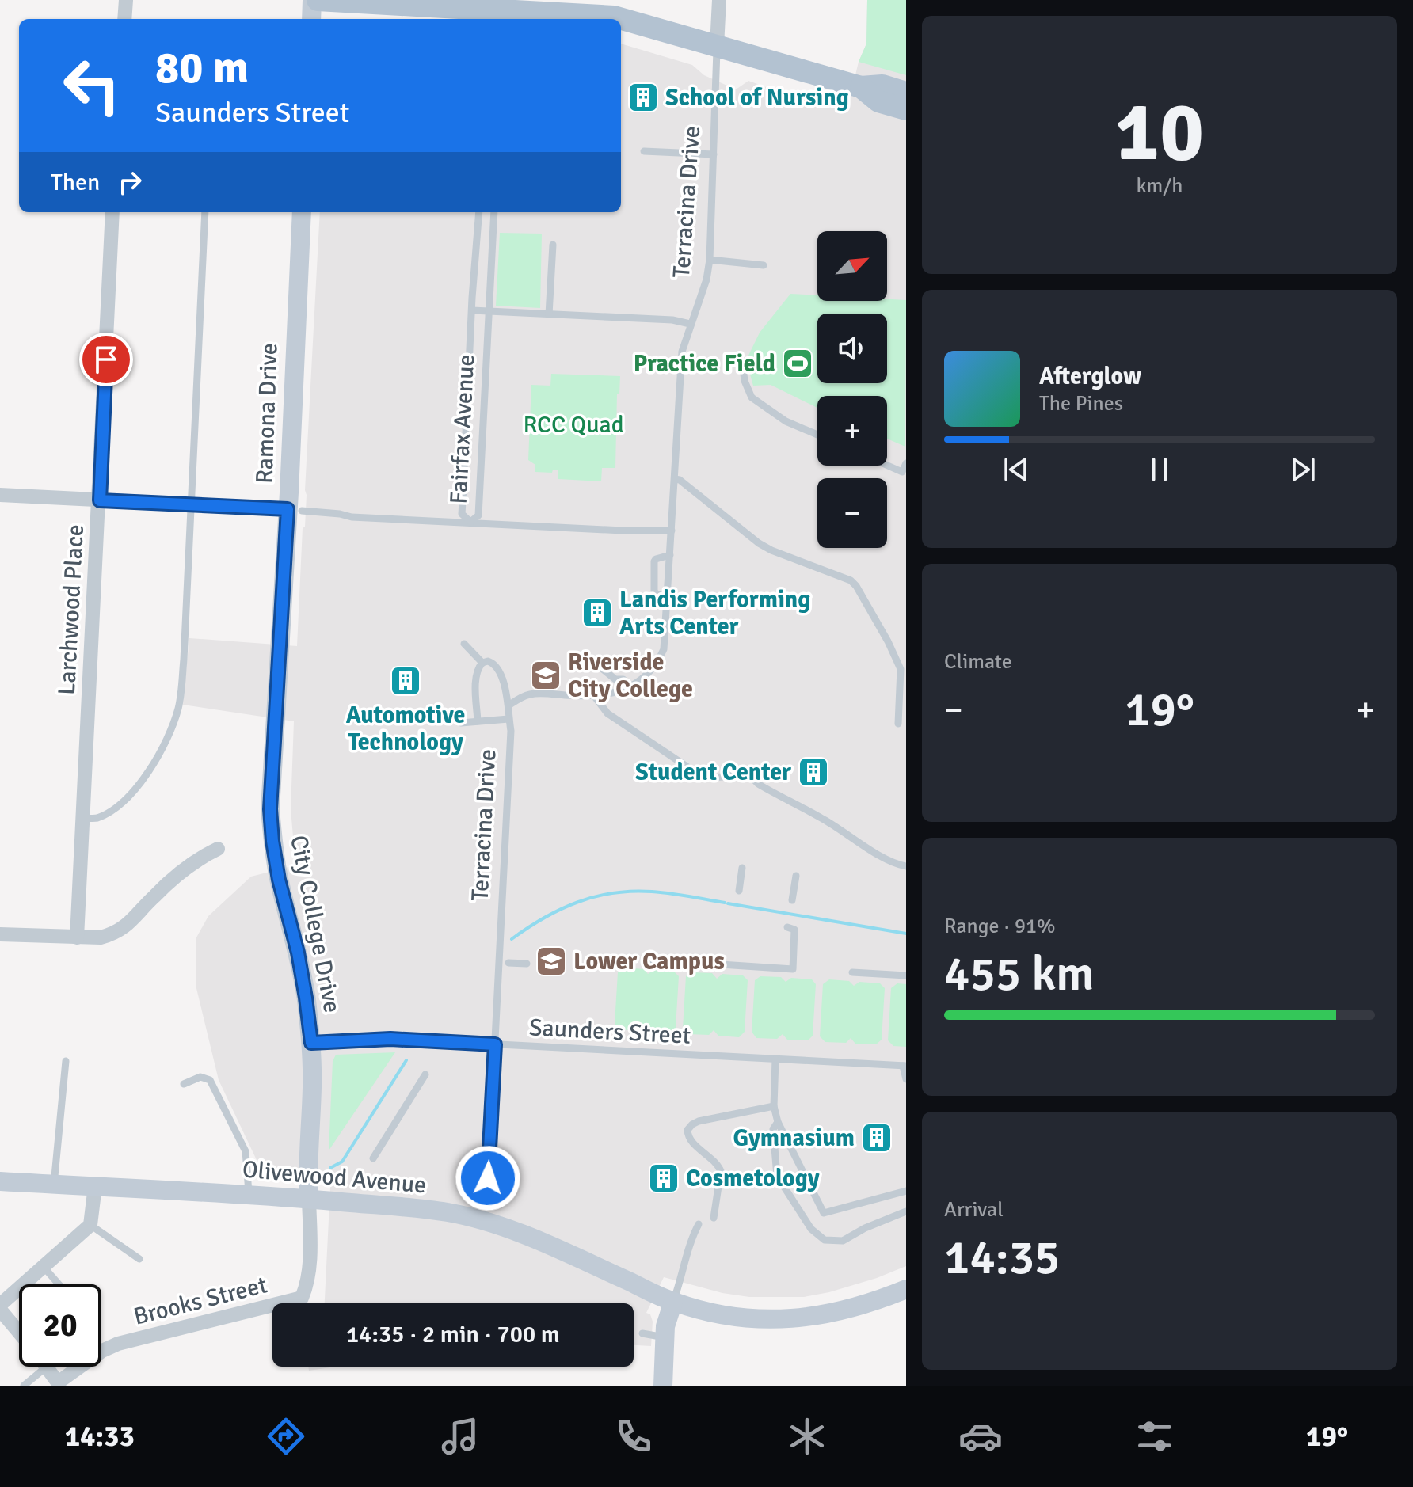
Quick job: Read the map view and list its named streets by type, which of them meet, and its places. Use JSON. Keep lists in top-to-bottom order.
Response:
{
  "streets": {
    "street": [
      "Terracina Drive",
      "Ramona Drive",
      "Larchwood Place",
      "City College Drive",
      "Olivewood Avenue",
      "Brooks Street"
    ],
    "lane": ["Fairfax Avenue", "Saunders Street"]
  },
  "crossings": [
    ["Terracina Drive", "Saunders Street"],
    ["Ramona Drive", "City College Drive"],
    ["City College Drive", "Saunders Street"],
    ["City College Drive", "Olivewood Avenue"],
    ["City College Drive", "Brooks Street"],
    ["Olivewood Avenue", "Brooks Street"]
  ],
  "parks": ["RCC Quad"],
  "places": {
    "building": [
      "School of Nursing",
      "Landis Performing Arts Center",
      "Automotive Technology",
      "Student Center",
      "Gymnasium",
      "Cosmetology"
    ],
    "sports": ["Practice Field"],
    "school or university": ["Riverside City College", "Lower Campus"]
  },
  "north": "top right",
  "page": {
    "tile": [
      ["10", "km/h"],
      "Climate",
      ["Range · 91%", "455 km"],
      ["Arrival", "14:35"]
    ],
    "turn": ["80 m", "Saunders Street"],
    "then": "Then",
    "map_buttons": ["+", "−"],
    "song": ["Afterglow", "The Pines"],
    "heat": ["−", "19°", "+"],
    "limit": "20",
    "trip": "14:35 · 2 min · 700 m",
    "tabs": ["14:33", "19°"]
  }
}
